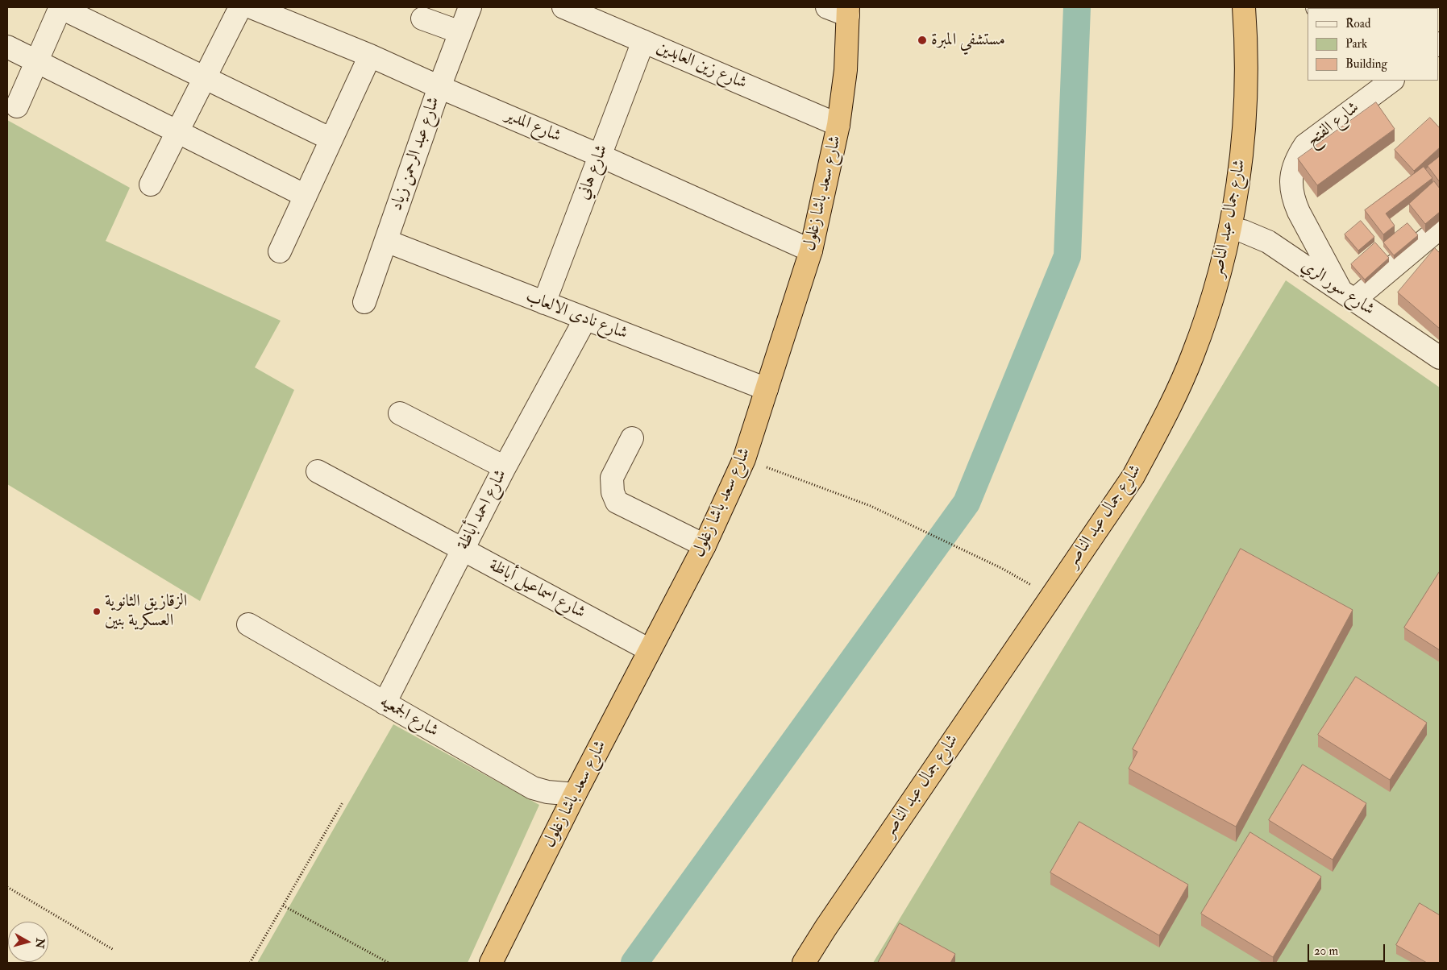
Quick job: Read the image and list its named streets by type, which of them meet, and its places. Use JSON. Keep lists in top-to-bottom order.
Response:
{
  "streets": {
    "highway": ["شارع سعد باشا زغلول", "شارع جمال عبد الناصر"],
    "street": [
      "شارع زين العابدين",
      "شارع الفتح",
      "شارع المدير",
      "شارع عبد الرحمن زياد",
      "شارع هاني",
      "شارع سور الري",
      "شارع نادى الالعاب",
      "شارع احمد أباظة",
      "شارع اسماعيل أباظة",
      "شارع الجمعيه"
    ]
  },
  "crossings": [
    ["شارع زين العابدين", "شارع هاني"],
    ["شارع زين العابدين", "شارع سعد باشا زغلول"],
    ["شارع الفتح", "شارع سور الري"],
    ["شارع المدير", "شارع عبد الرحمن زياد"],
    ["شارع المدير", "شارع هاني"],
    ["شارع المدير", "شارع سعد باشا زغلول"],
    ["شارع عبد الرحمن زياد", "شارع نادى الالعاب"],
    ["شارع هاني", "شارع نادى الالعاب"],
    ["شارع سعد باشا زغلول", "شارع نادى الالعاب"],
    ["شارع سعد باشا زغلول", "شارع اسماعيل أباظة"],
    ["شارع سعد باشا زغلول", "شارع الجمعيه"],
    ["شارع جمال عبد الناصر", "شارع سور الري"],
    ["شارع نادى الالعاب", "شارع احمد أباظة"],
    ["شارع احمد أباظة", "شارع اسماعيل أباظة"],
    ["شارع احمد أباظة", "شارع الجمعيه"]
  ],
  "places": ["مستشفي المبرة", "الزقازيق الثانوية العسكرية بنين"],
  "legend": ["Road", "Park", "Building"],
  "scale_bar": "20 m",
  "north": "right"
}
